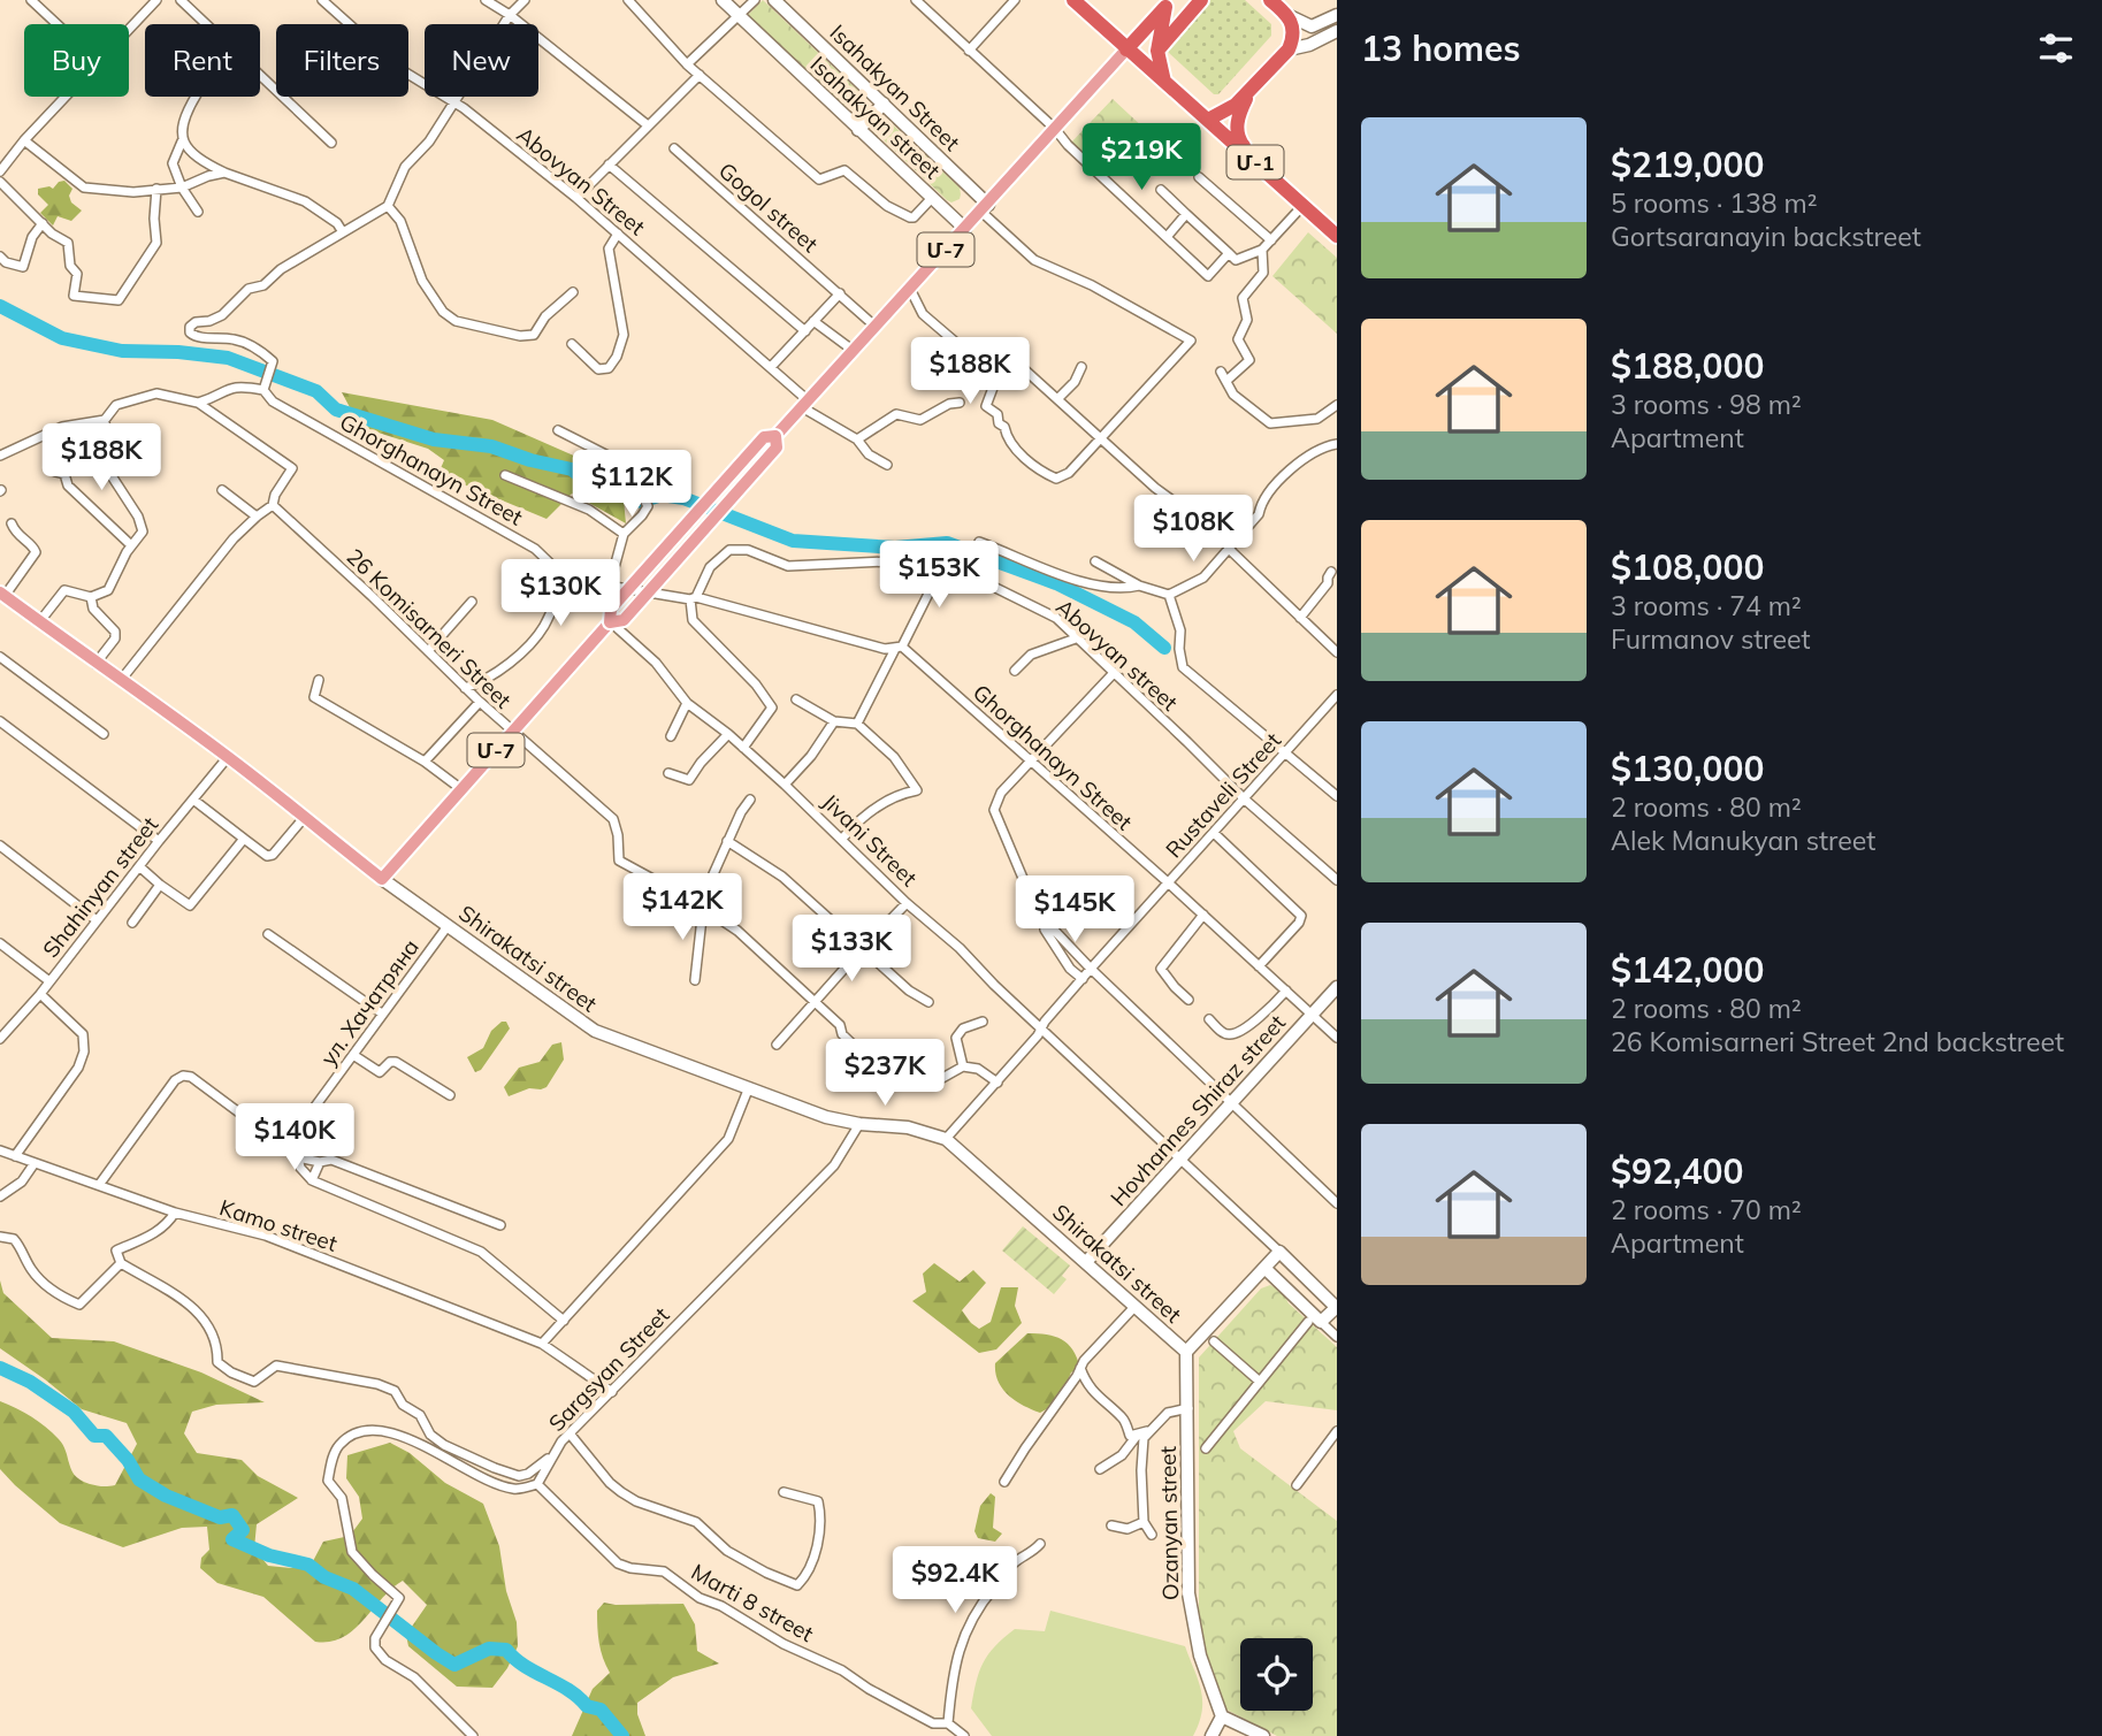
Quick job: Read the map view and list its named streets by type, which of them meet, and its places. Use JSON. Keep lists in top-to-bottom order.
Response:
{
  "streets": {
    "highway": ["Մ-1"],
    "main road": [
      "Isahakyan Street",
      "Isahakyan street",
      "Մ-7",
      "Shirakatsi street",
      "Hovhannes Shiraz street",
      "Ozanyan street"
    ],
    "street": [
      "Abovyan Street",
      "Gogol street",
      "Ghorghanayn Street",
      "26 Komisarneri Street",
      "Abovyan street",
      "Rustaveli Street",
      "Jivani Street",
      "Shahinyan street",
      "ул. Хачатряна",
      "Kamo street",
      "Sargsyan Street",
      "Marti 8 street"
    ]
  },
  "crossings": [
    ["Isahakyan Street", "Մ-7"],
    ["Isahakyan street", "Մ-7"],
    ["Abovyan Street", "Մ-7"],
    ["Gogol street", "Մ-7"],
    ["Մ-7", "26 Komisarneri Street"],
    ["Մ-7", "Jivani Street"],
    ["Մ-7", "Shirakatsi street"],
    ["Ghorghanayn Street", "Abovyan street"],
    ["Ghorghanayn Street", "Rustaveli Street"],
    ["Ghorghanayn Street", "Hovhannes Shiraz street"],
    ["Abovyan street", "Rustaveli Street"],
    ["Rustaveli Street", "Jivani Street"],
    ["Rustaveli Street", "Shirakatsi street"],
    ["Jivani Street", "Hovhannes Shiraz street"],
    ["Shahinyan street", "Shirakatsi street"],
    ["Shirakatsi street", "ул. Хачатряна"],
    ["Shirakatsi street", "Hovhannes Shiraz street"],
    ["Shirakatsi street", "Sargsyan Street"],
    ["Shirakatsi street", "Ozanyan street"],
    ["Kamo street", "Sargsyan Street"],
    ["Sargsyan Street", "Marti 8 street"]
  ],
  "page": {
    "heading": "13 homes",
    "chip": [
      "Buy",
      "Rent",
      "Filters",
      "New"
    ],
    "list": [
      {
        "name": "$219,000",
        "note": "5 rooms · 138 m² · Gortsaranayin backstreet"
      },
      {
        "name": "$188,000",
        "note": "3 rooms · 98 m² · Apartment"
      },
      {
        "name": "$108,000",
        "note": "3 rooms · 74 m² · Furmanov street"
      },
      {
        "name": "$130,000",
        "note": "2 rooms · 80 m² · Alek Manukyan street"
      },
      {
        "name": "$142,000",
        "note": "2 rooms · 80 m² · 26 Komisarneri Street 2nd backstreet"
      },
      {
        "name": "$92,400",
        "note": "2 rooms · 70 m² · Apartment"
      }
    ],
    "price": [
      "$219K",
      "$188K",
      "$188K",
      "$112K",
      "$108K",
      "$153K",
      "$130K",
      "$142K",
      "$145K",
      "$133K",
      "$237K",
      "$140K",
      "$92.4K"
    ]
  }
}
